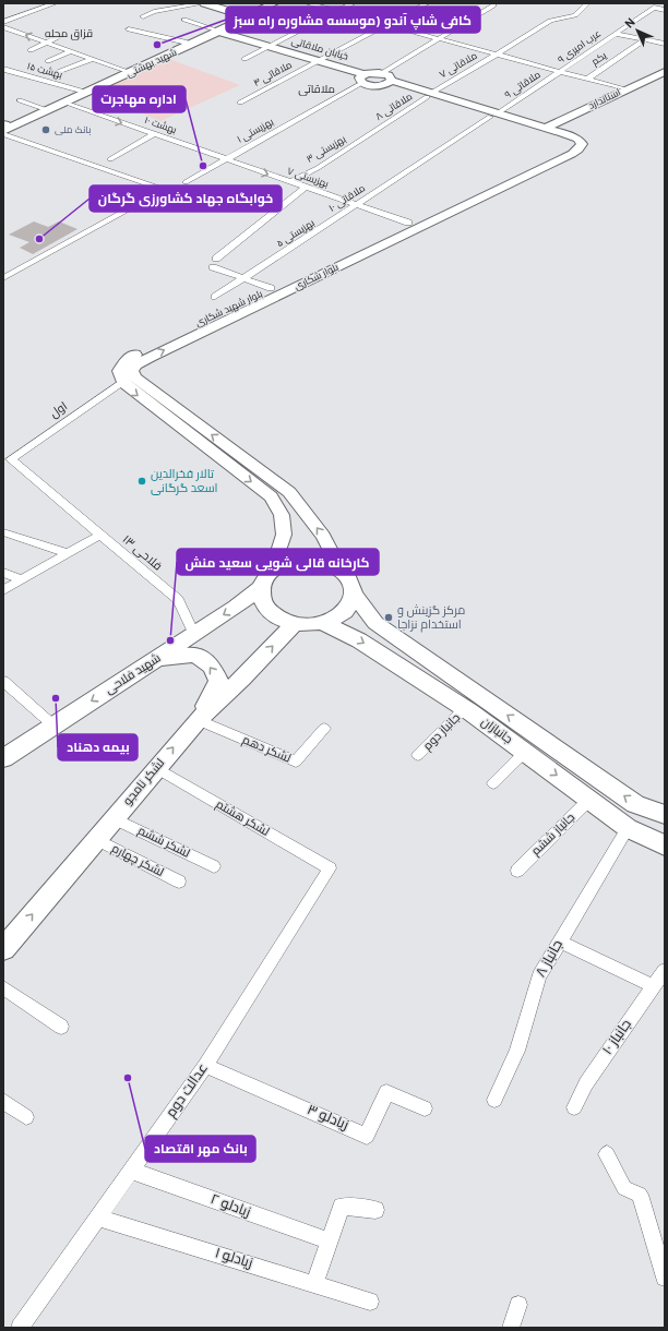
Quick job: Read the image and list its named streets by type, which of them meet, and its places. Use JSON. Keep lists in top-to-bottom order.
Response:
{
  "streets": {
    "main road": [
      "خیابان ملاقاتی",
      "شهید بهشتی",
      "استاندارد",
      "بلوار شکاری",
      "بلوار شهید شکاری",
      "شهید فلاحی",
      "جانبازان",
      "لشکر نامجو"
    ],
    "street": [
      "۹ عرب امیری",
      "یکم",
      "۷ ملاقاتی",
      "بهشت ۱۵",
      "ملاقاتی ۴",
      "ملاقاتی ۹",
      "ملاقاتی ۸",
      "بهشت ۱۰",
      "بهزیستی ۱",
      "۳ بهزیستی",
      "۷ بهزیستی",
      "۱۰ ملاقاتی",
      "۵ بهزیستی",
      "اول",
      "۱۳ فلاحی",
      "جانباز دوم",
      "لشکر دهم",
      "لشکر هشتم",
      "جانباز ششم",
      "لشکر ششم",
      "لشکر چهارم",
      "جانباز ۸",
      "۱۰ جانباز",
      "عدالت دوم",
      "زیادلو ۳",
      "زیادلو ۲",
      "زیادلو ۱"
    ]
  },
  "crossings": [
    ["۹ عرب امیری", "ملاقاتی ۹"],
    ["خیابان ملاقاتی", "شهید بهشتی"],
    ["خیابان ملاقاتی", "ملاقاتی ۴"],
    ["خیابان ملاقاتی", "بهزیستی ۱"],
    ["شهید بهشتی", "بهشت ۱۵"],
    ["شهید بهشتی", "بهشت ۱۰"],
    ["۷ ملاقاتی", "ملاقاتی ۸"],
    ["۷ ملاقاتی", "بلوار شکاری"],
    ["ملاقاتی ۹", "۱۰ ملاقاتی"],
    ["ملاقاتی ۹", "بلوار شکاری"],
    ["استاندارد", "بلوار شکاری"],
    ["استاندارد", "بلوار شهید شکاری"],
    ["ملاقاتی ۸", "۳ بهزیستی"],
    ["ملاقاتی ۸", "بلوار شکاری"],
    ["بهشت ۱۰", "بهزیستی ۱"],
    ["بهشت ۱۰", "۷ بهزیستی"],
    ["بهزیستی ۱", "۷ بهزیستی"],
    ["۳ بهزیستی", "۷ بهزیستی"],
    ["۷ بهزیستی", "۵ بهزیستی"],
    ["۷ بهزیستی", "بلوار شهید شکاری"],
    ["۱۰ ملاقاتی", "۵ بهزیستی"],
    ["۱۰ ملاقاتی", "بلوار شکاری"],
    ["بلوار شکاری", "بلوار شهید شکاری"],
    ["بلوار شکاری", "شهید فلاحی"],
    ["بلوار شکاری", "جانبازان"],
    ["بلوار شکاری", "لشکر نامجو"],
    ["بلوار شهید شکاری", "اول"],
    ["اول", "۱۳ فلاحی"],
    ["۱۳ فلاحی", "شهید فلاحی"],
    ["شهید فلاحی", "جانبازان"],
    ["شهید فلاحی", "لشکر نامجو"],
    ["جانبازان", "جانباز دوم"],
    ["جانبازان", "لشکر نامجو"],
    ["جانبازان", "جانباز ششم"],
    ["جانبازان", "جانباز ۸"],
    ["لشکر دهم", "لشکر نامجو"],
    ["لشکر نامجو", "لشکر هشتم"],
    ["لشکر نامجو", "لشکر ششم"],
    ["لشکر نامجو", "لشکر چهارم"],
    ["لشکر هشتم", "عدالت دوم"],
    ["عدالت دوم", "زیادلو ۳"],
    ["عدالت دوم", "زیادلو ۲"],
    ["عدالت دوم", "زیادلو ۱"]
  ],
  "one_way": ["شهید فلاحی", "لشکر نامجو"],
  "districts": ["قزاق محله", "ملاقاتی"],
  "places": [
    "کافی شاپ آندو (موسسه مشاوره راه سبز",
    "بانک ملی",
    "اداره مهاجرت",
    "خوابگاه جهاد کشاورزی گرگان",
    "تالار فخرالدین اسعد گرگانی",
    "مرکز گزینش و استخدام نزاجا",
    "کارخانه قالی شویی سعید منش",
    "بیمه دهناد",
    "بانک مهر اقتصاد"
  ],
  "north": "top left"
}
